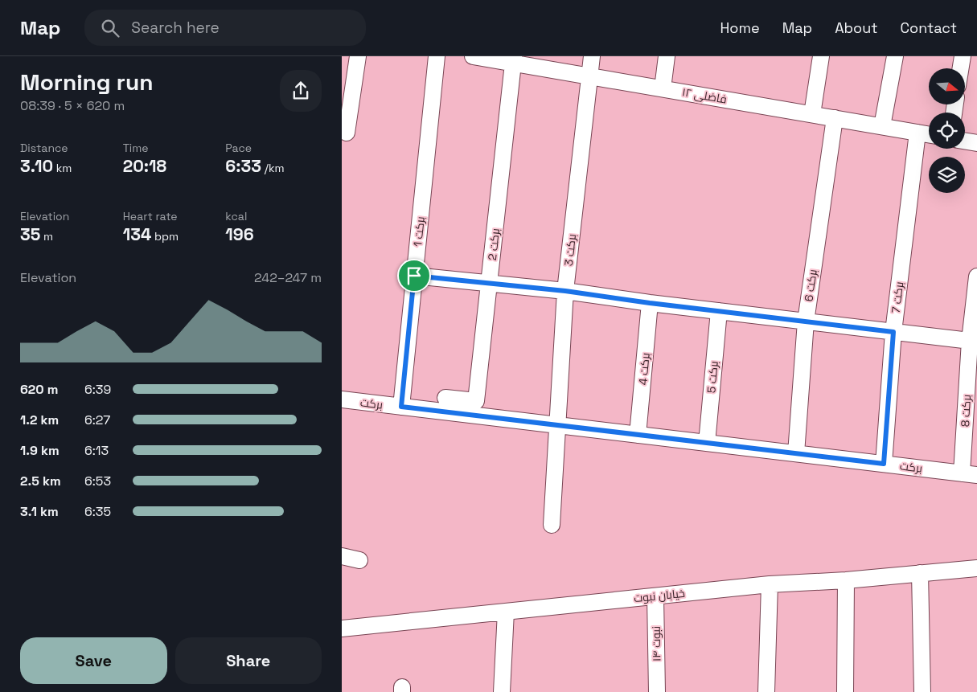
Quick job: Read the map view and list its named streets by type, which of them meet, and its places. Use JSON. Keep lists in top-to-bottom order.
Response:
{
  "streets": {
    "street": [
      "فاضلی ۱۲",
      "برکت 1",
      "برکت 2",
      "برکت 3",
      "برکت 6",
      "برکت 7",
      "برکت 4",
      "برکت 5",
      "برکت",
      "برکت 8",
      "خیابان نبوت",
      "نبوت ۱۴"
    ]
  },
  "crossings": [
    ["فاضلی ۱۲", "برکت 2"],
    ["فاضلی ۱۲", "برکت 3"],
    ["فاضلی ۱۲", "برکت 6"],
    ["فاضلی ۱۲", "برکت 7"],
    ["برکت 1", "برکت"],
    ["برکت 3", "برکت"],
    ["برکت 6", "برکت"],
    ["برکت 7", "برکت"],
    ["برکت 4", "برکت"],
    ["برکت 5", "برکت"],
    ["برکت", "برکت 8"],
    ["خیابان نبوت", "نبوت ۱۴"]
  ],
  "north": "right",
  "page": {
    "header": "Map",
    "search": "Search here",
    "nav": [
      "Home",
      "Map",
      "About",
      "Contact"
    ],
    "heading": ["Morning run", "08:39 · 5 × 620 m"],
    "stats": [
      ["Distance", "3.10 km"],
      ["Time", "20:18"],
      ["Pace", "6:33 /km"],
      ["Elevation", "35 m"],
      ["Heart rate", "134 bpm"],
      ["kcal", "196"]
    ],
    "chart": ["Elevation", "242–247 m"],
    "list": [
      {
        "name": "620 m",
        "note": "6:39"
      },
      {
        "name": "1.2 km",
        "note": "6:27"
      },
      {
        "name": "1.9 km",
        "note": "6:13"
      },
      {
        "name": "2.5 km",
        "note": "6:53"
      },
      {
        "name": "3.1 km",
        "note": "6:35"
      }
    ],
    "buttons": ["Save", "Share"]
  }
}
